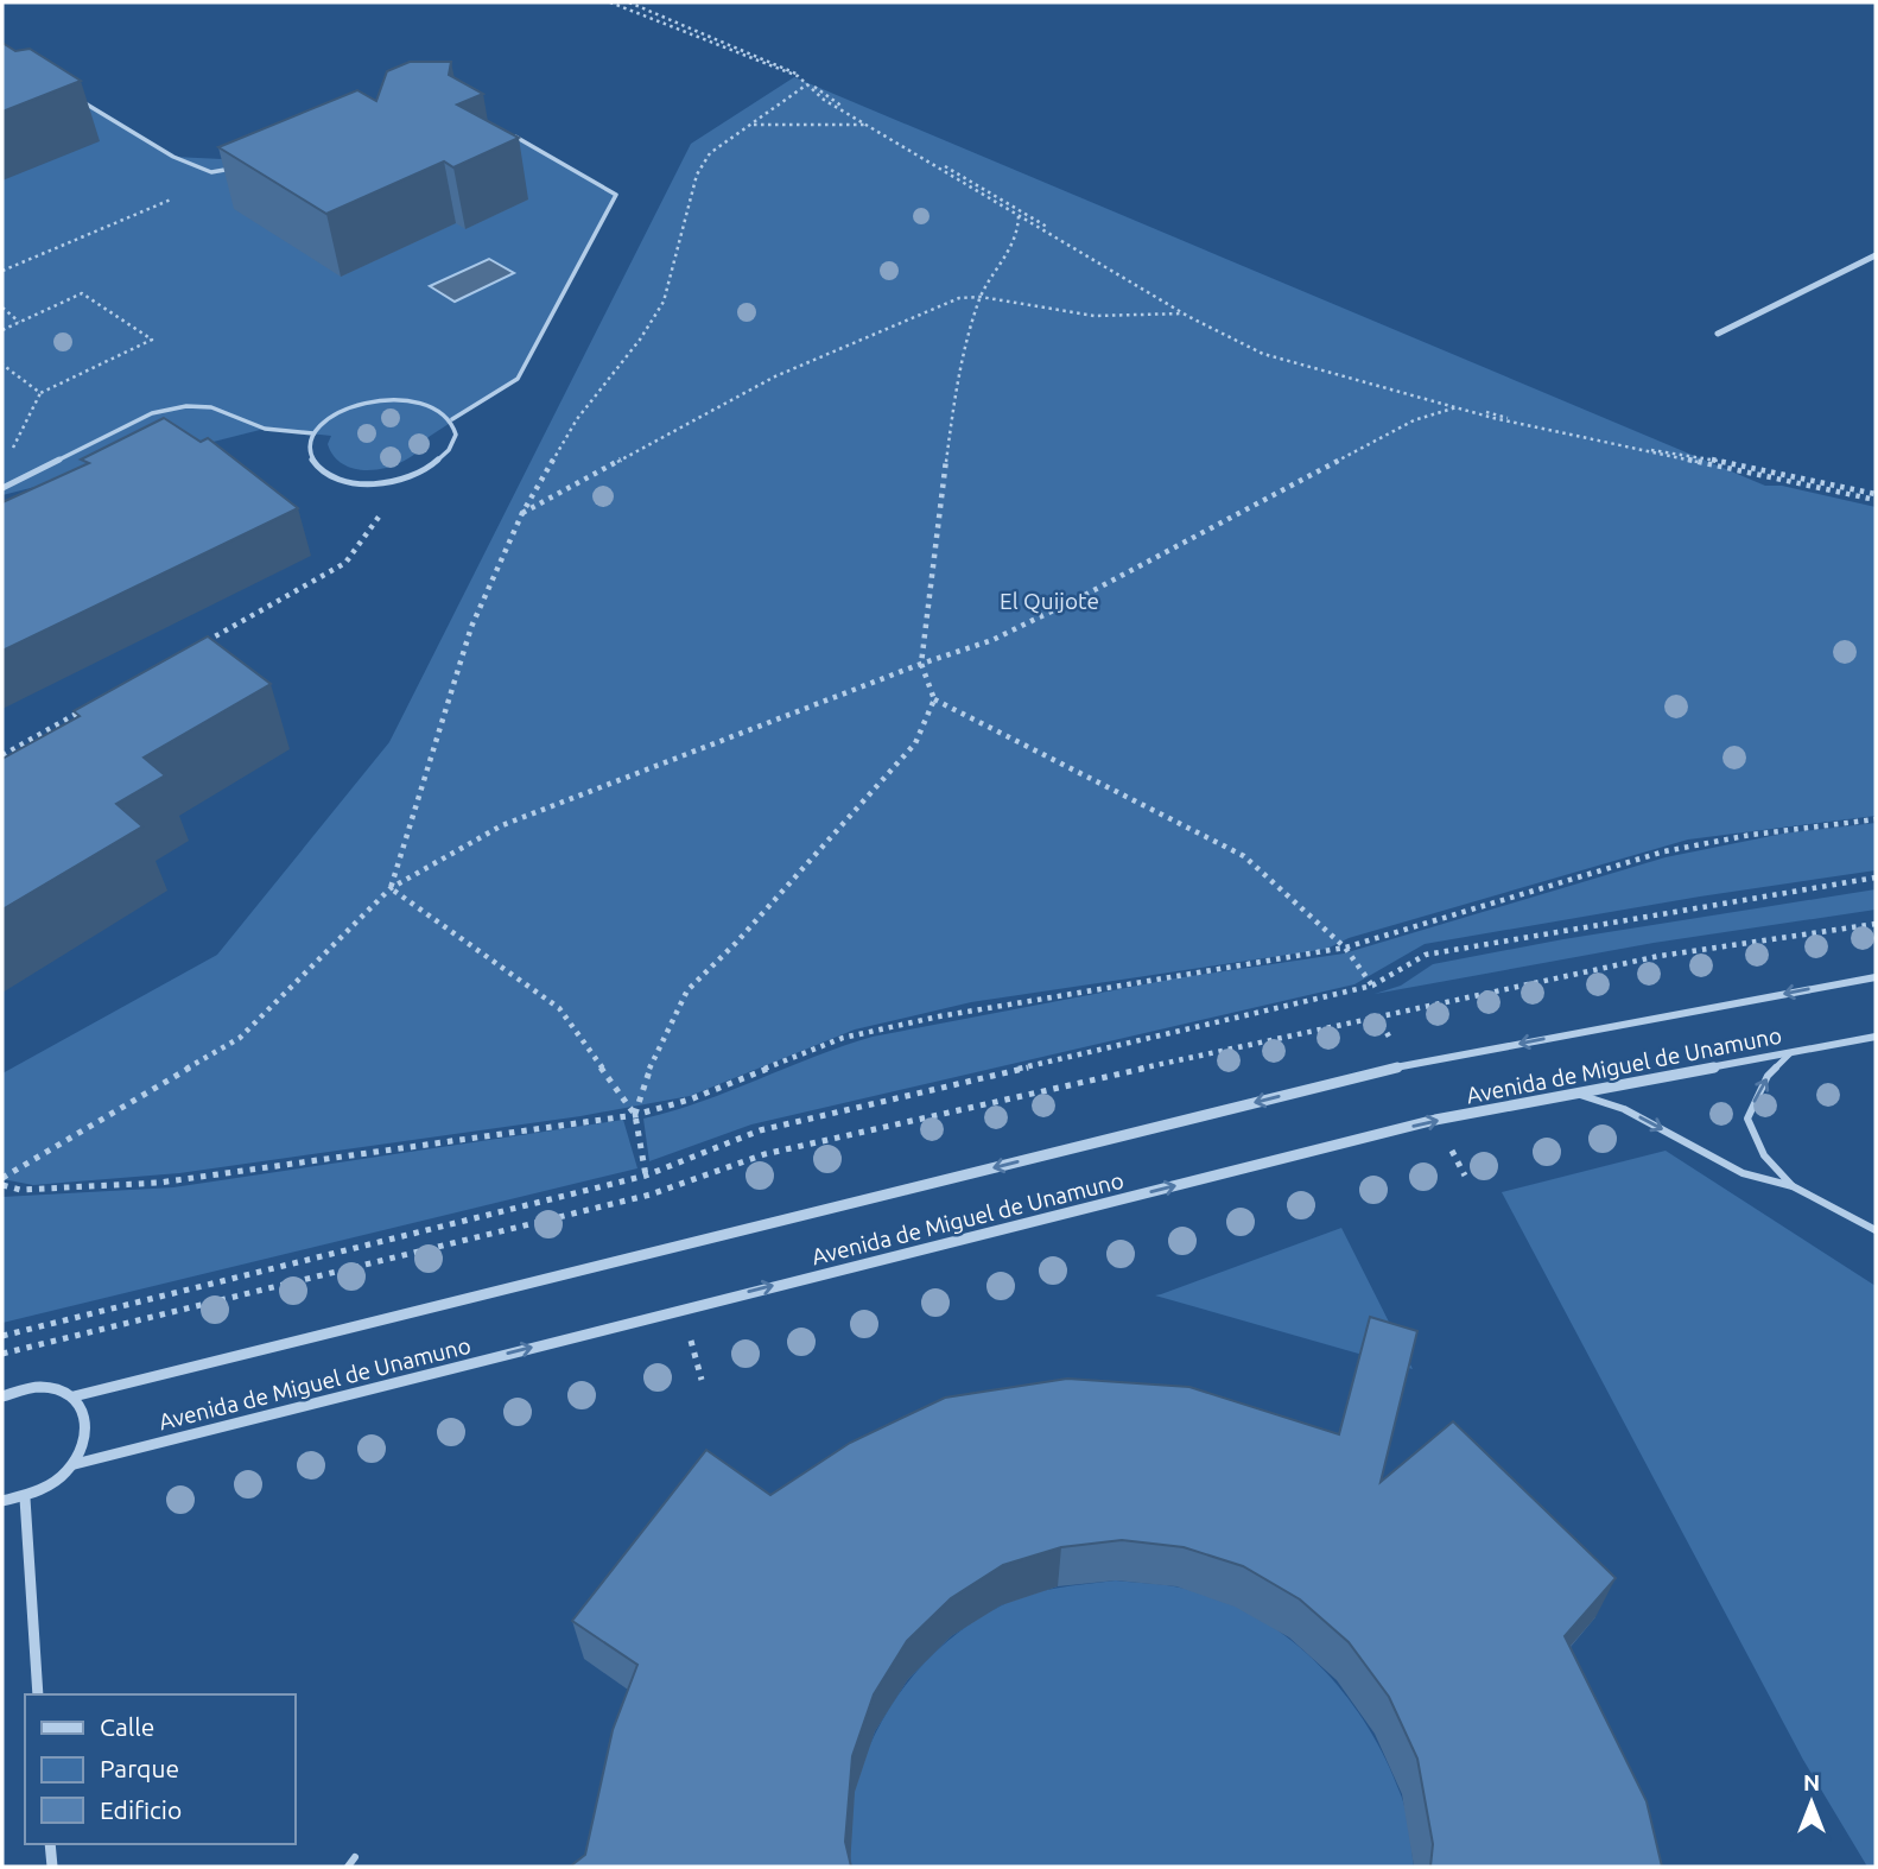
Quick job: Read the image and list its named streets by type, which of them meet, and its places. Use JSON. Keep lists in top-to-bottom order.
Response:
{
  "streets": {
    "street": ["Avenida de Miguel de Unamuno"]
  },
  "parks": ["El Quijote"],
  "legend": ["Calle", "Parque", "Edificio"],
  "north": "top"
}
